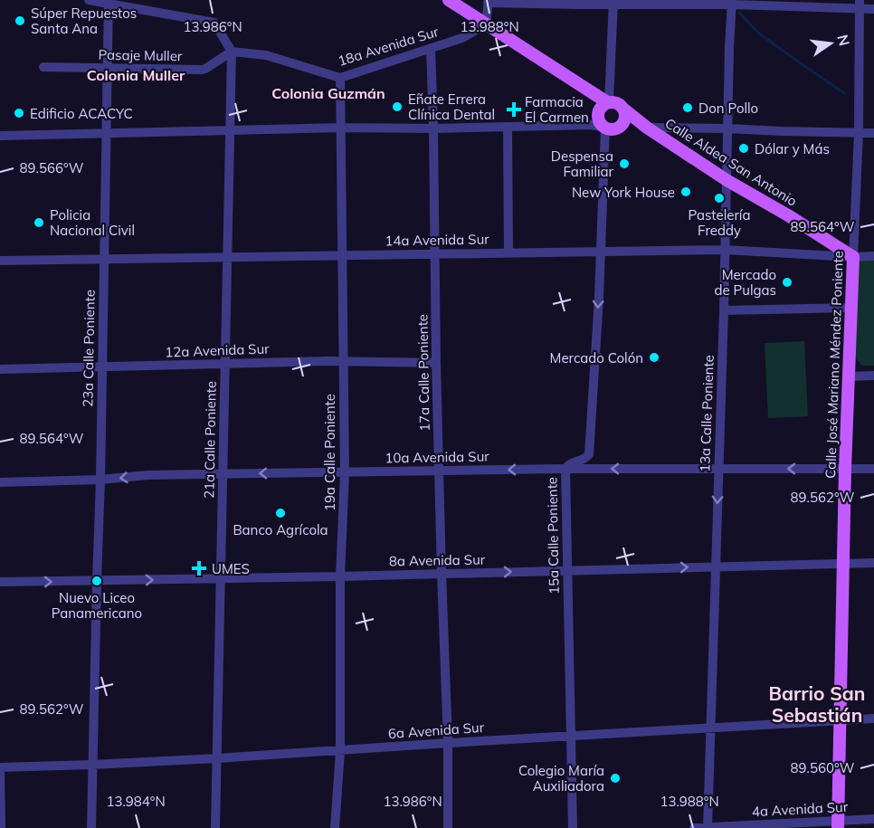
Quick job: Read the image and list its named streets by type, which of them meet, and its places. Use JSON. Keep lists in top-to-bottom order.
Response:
{
  "streets": {
    "main road": ["Calle Aldea San Antonio", "Calle José Mariano Méndez Poniente"],
    "street": [
      "18a Avenida Sur",
      "Pasaje Muller",
      "14a Avenida Sur",
      "23a Calle Poniente",
      "12a Avenida Sur",
      "17a Calle Poniente",
      "13a Calle Poniente",
      "21a Calle Poniente",
      "19a Calle Poniente",
      "10a Avenida Sur",
      "15a Calle Poniente",
      "8a Avenida Sur",
      "6a Avenida Sur",
      "4a Avenida Sur"
    ]
  },
  "crossings": [
    ["18a Avenida Sur", "Pasaje Muller"],
    ["18a Avenida Sur", "17a Calle Poniente"],
    ["18a Avenida Sur", "21a Calle Poniente"],
    ["18a Avenida Sur", "19a Calle Poniente"],
    ["Pasaje Muller", "23a Calle Poniente"],
    ["Pasaje Muller", "21a Calle Poniente"],
    ["Calle Aldea San Antonio", "14a Avenida Sur"],
    ["Calle Aldea San Antonio", "Calle José Mariano Méndez Poniente"],
    ["Calle Aldea San Antonio", "13a Calle Poniente"],
    ["Calle Aldea San Antonio", "15a Calle Poniente"],
    ["14a Avenida Sur", "23a Calle Poniente"],
    ["14a Avenida Sur", "Calle José Mariano Méndez Poniente"],
    ["14a Avenida Sur", "17a Calle Poniente"],
    ["14a Avenida Sur", "13a Calle Poniente"],
    ["14a Avenida Sur", "21a Calle Poniente"],
    ["14a Avenida Sur", "19a Calle Poniente"],
    ["14a Avenida Sur", "15a Calle Poniente"],
    ["23a Calle Poniente", "12a Avenida Sur"],
    ["23a Calle Poniente", "10a Avenida Sur"],
    ["23a Calle Poniente", "8a Avenida Sur"],
    ["23a Calle Poniente", "6a Avenida Sur"],
    ["12a Avenida Sur", "17a Calle Poniente"],
    ["12a Avenida Sur", "21a Calle Poniente"],
    ["12a Avenida Sur", "19a Calle Poniente"],
    ["Calle José Mariano Méndez Poniente", "10a Avenida Sur"],
    ["Calle José Mariano Méndez Poniente", "8a Avenida Sur"],
    ["Calle José Mariano Méndez Poniente", "6a Avenida Sur"],
    ["Calle José Mariano Méndez Poniente", "4a Avenida Sur"],
    ["17a Calle Poniente", "10a Avenida Sur"],
    ["17a Calle Poniente", "8a Avenida Sur"],
    ["17a Calle Poniente", "6a Avenida Sur"],
    ["13a Calle Poniente", "10a Avenida Sur"],
    ["13a Calle Poniente", "8a Avenida Sur"],
    ["13a Calle Poniente", "6a Avenida Sur"],
    ["13a Calle Poniente", "4a Avenida Sur"],
    ["21a Calle Poniente", "10a Avenida Sur"],
    ["21a Calle Poniente", "8a Avenida Sur"],
    ["21a Calle Poniente", "6a Avenida Sur"],
    ["19a Calle Poniente", "10a Avenida Sur"],
    ["19a Calle Poniente", "8a Avenida Sur"],
    ["19a Calle Poniente", "6a Avenida Sur"],
    ["10a Avenida Sur", "15a Calle Poniente"],
    ["15a Calle Poniente", "8a Avenida Sur"],
    ["15a Calle Poniente", "6a Avenida Sur"]
  ],
  "one_way": ["10a Avenida Sur", "8a Avenida Sur"],
  "districts": ["Colonia Muller", "Colonia Guzmán", "Barrio San Sebastián"],
  "places": {
    "other": [
      "Súper Repuestos Santa Ana",
      "Eñate Errera Clínica Dental",
      "Don Pollo",
      "Edificio ACACYC",
      "Dólar y Más",
      "Despensa Familiar",
      "New York House",
      "Pastelería Freddy",
      "Policia Nacional Civil",
      "Mercado de Pulgas",
      "Mercado Colón",
      "Banco Agrícola",
      "Nuevo Liceo Panamericano",
      "Colegio María Auxiliadora"
    ],
    "health": ["Farmacia El Carmen", "UMES"]
  },
  "north": "right",
  "coordinates": [
    "13.986°N",
    "13.988°N",
    "89.566°W",
    "89.564°W",
    "89.562°W",
    "89.560°W",
    "13.984°N"
  ]
}
